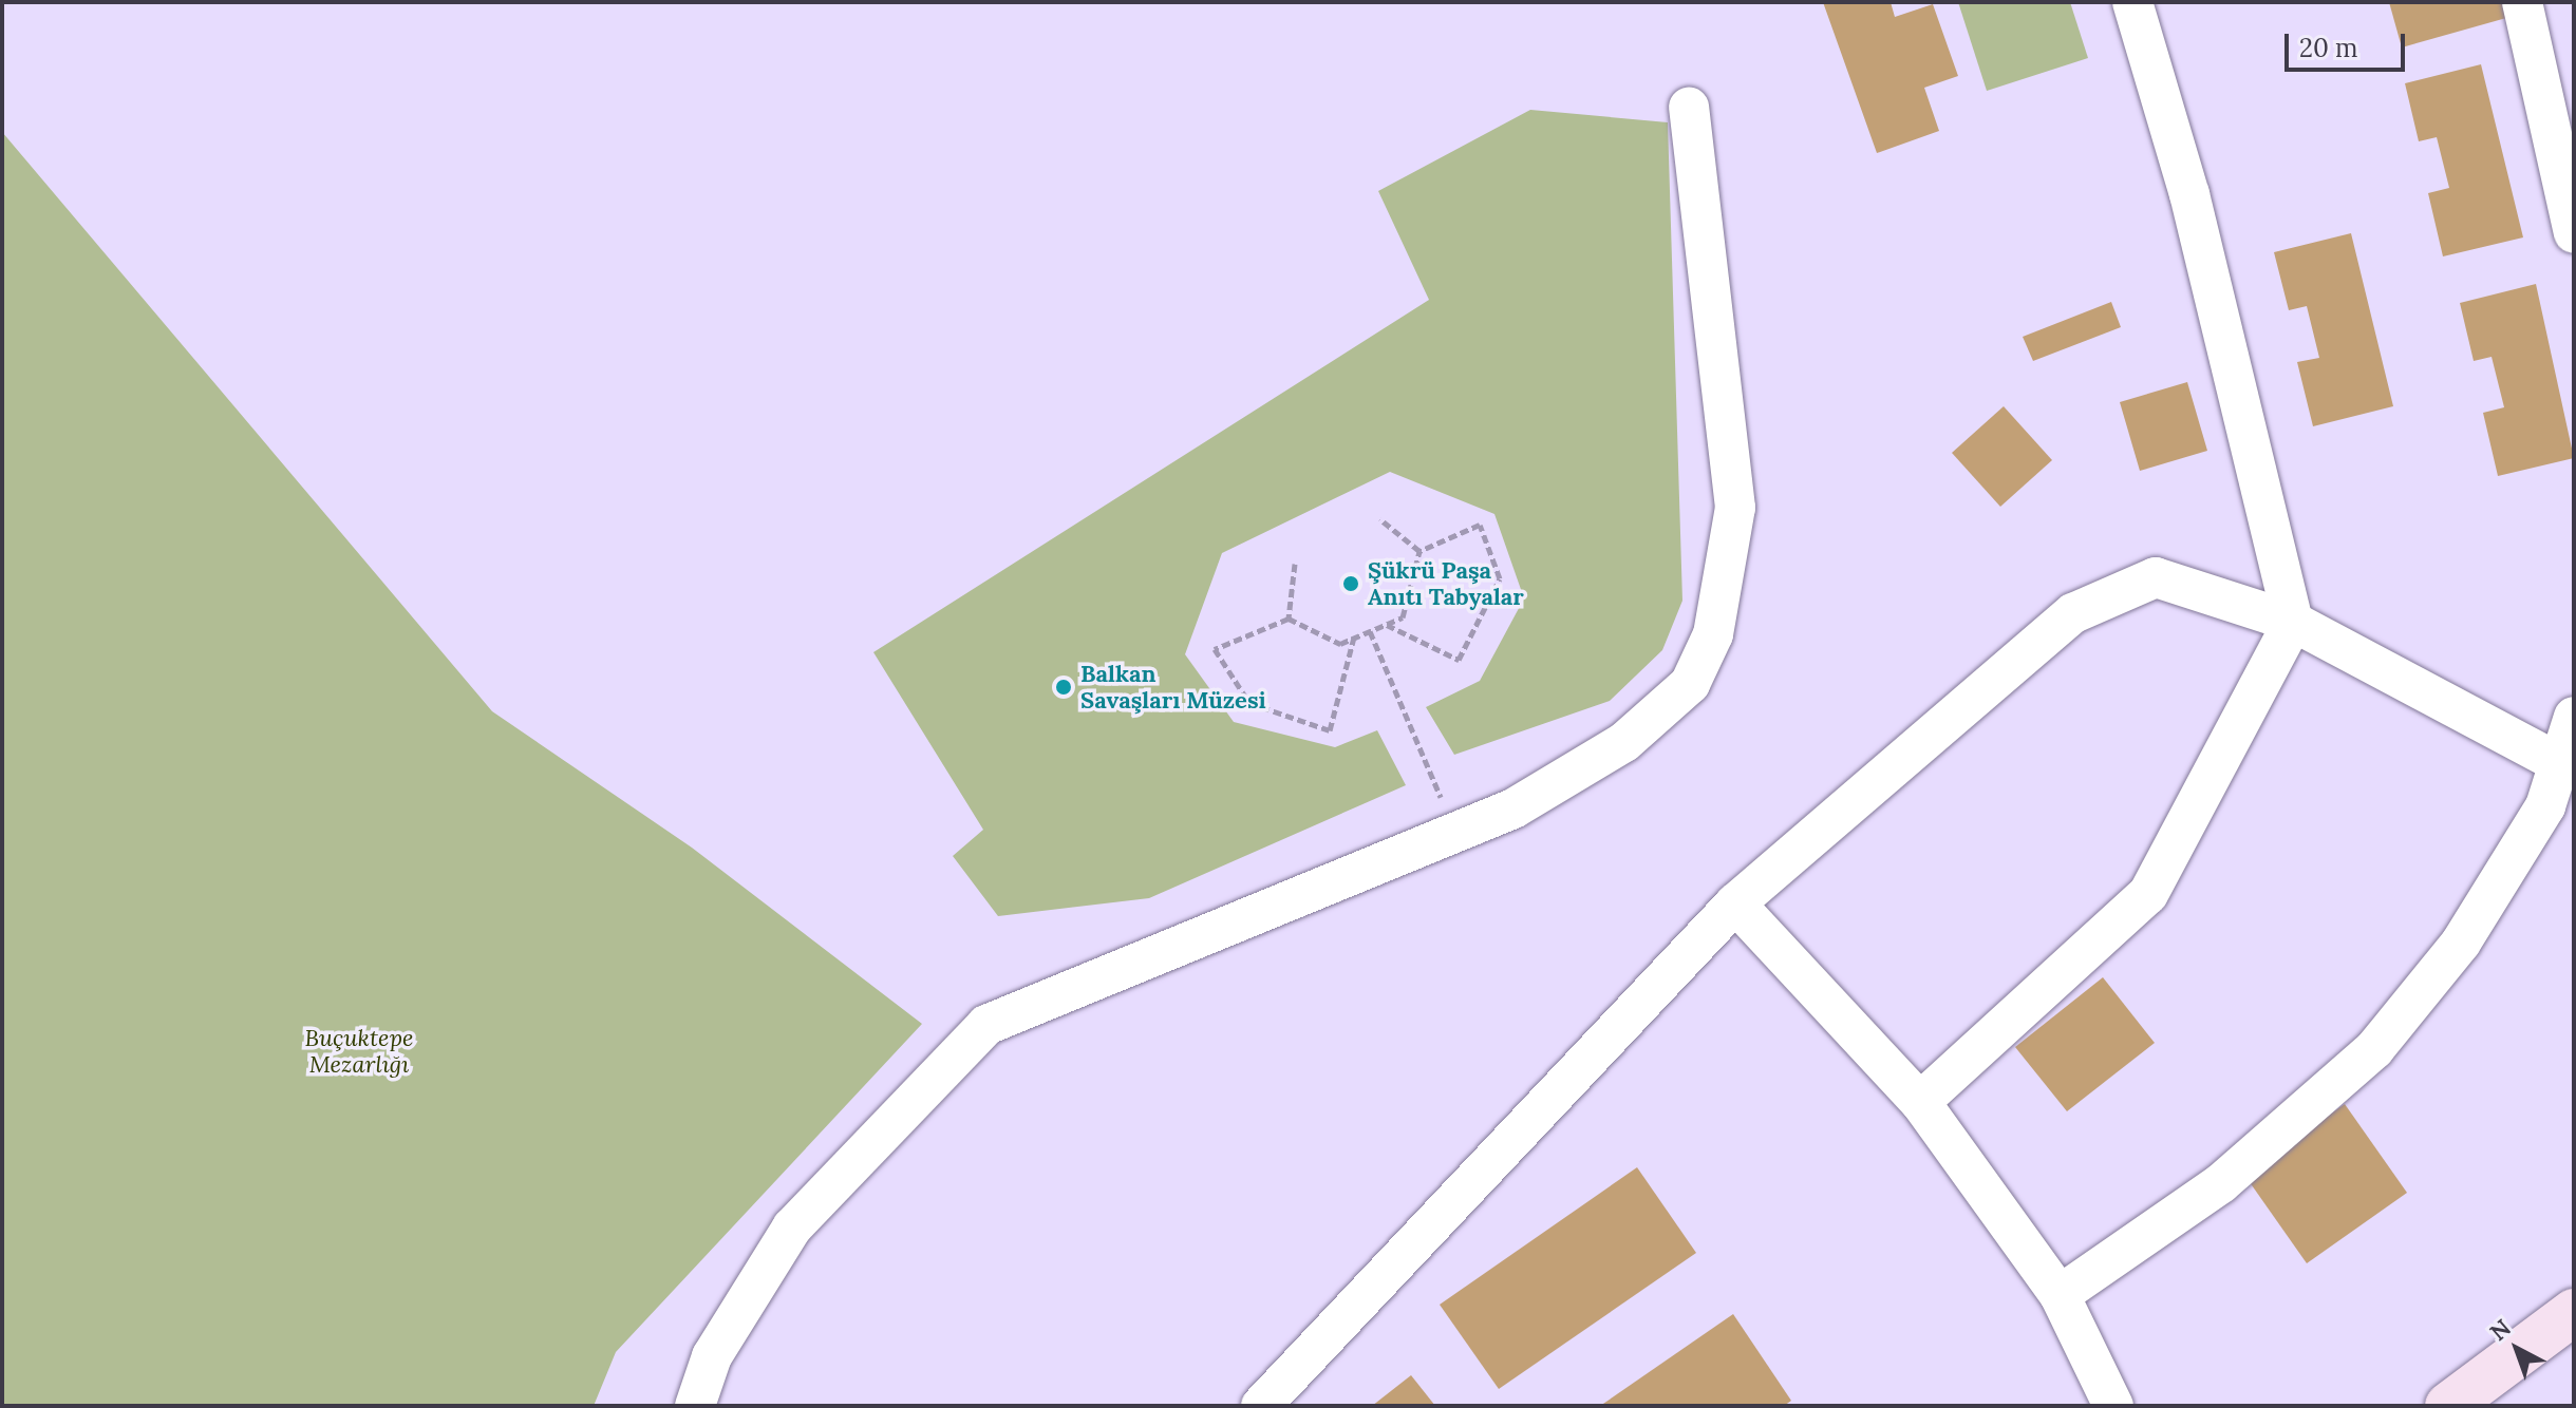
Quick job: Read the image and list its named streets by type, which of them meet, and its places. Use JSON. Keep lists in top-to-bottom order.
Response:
{
  "parks": ["Buçuktepe Mezarlığı"],
  "places": ["Şükrü Paşa Anıtı Tabyalar", "Balkan Savaşları Müzesi"],
  "scale_bar": "20 m",
  "north": "top left"
}
